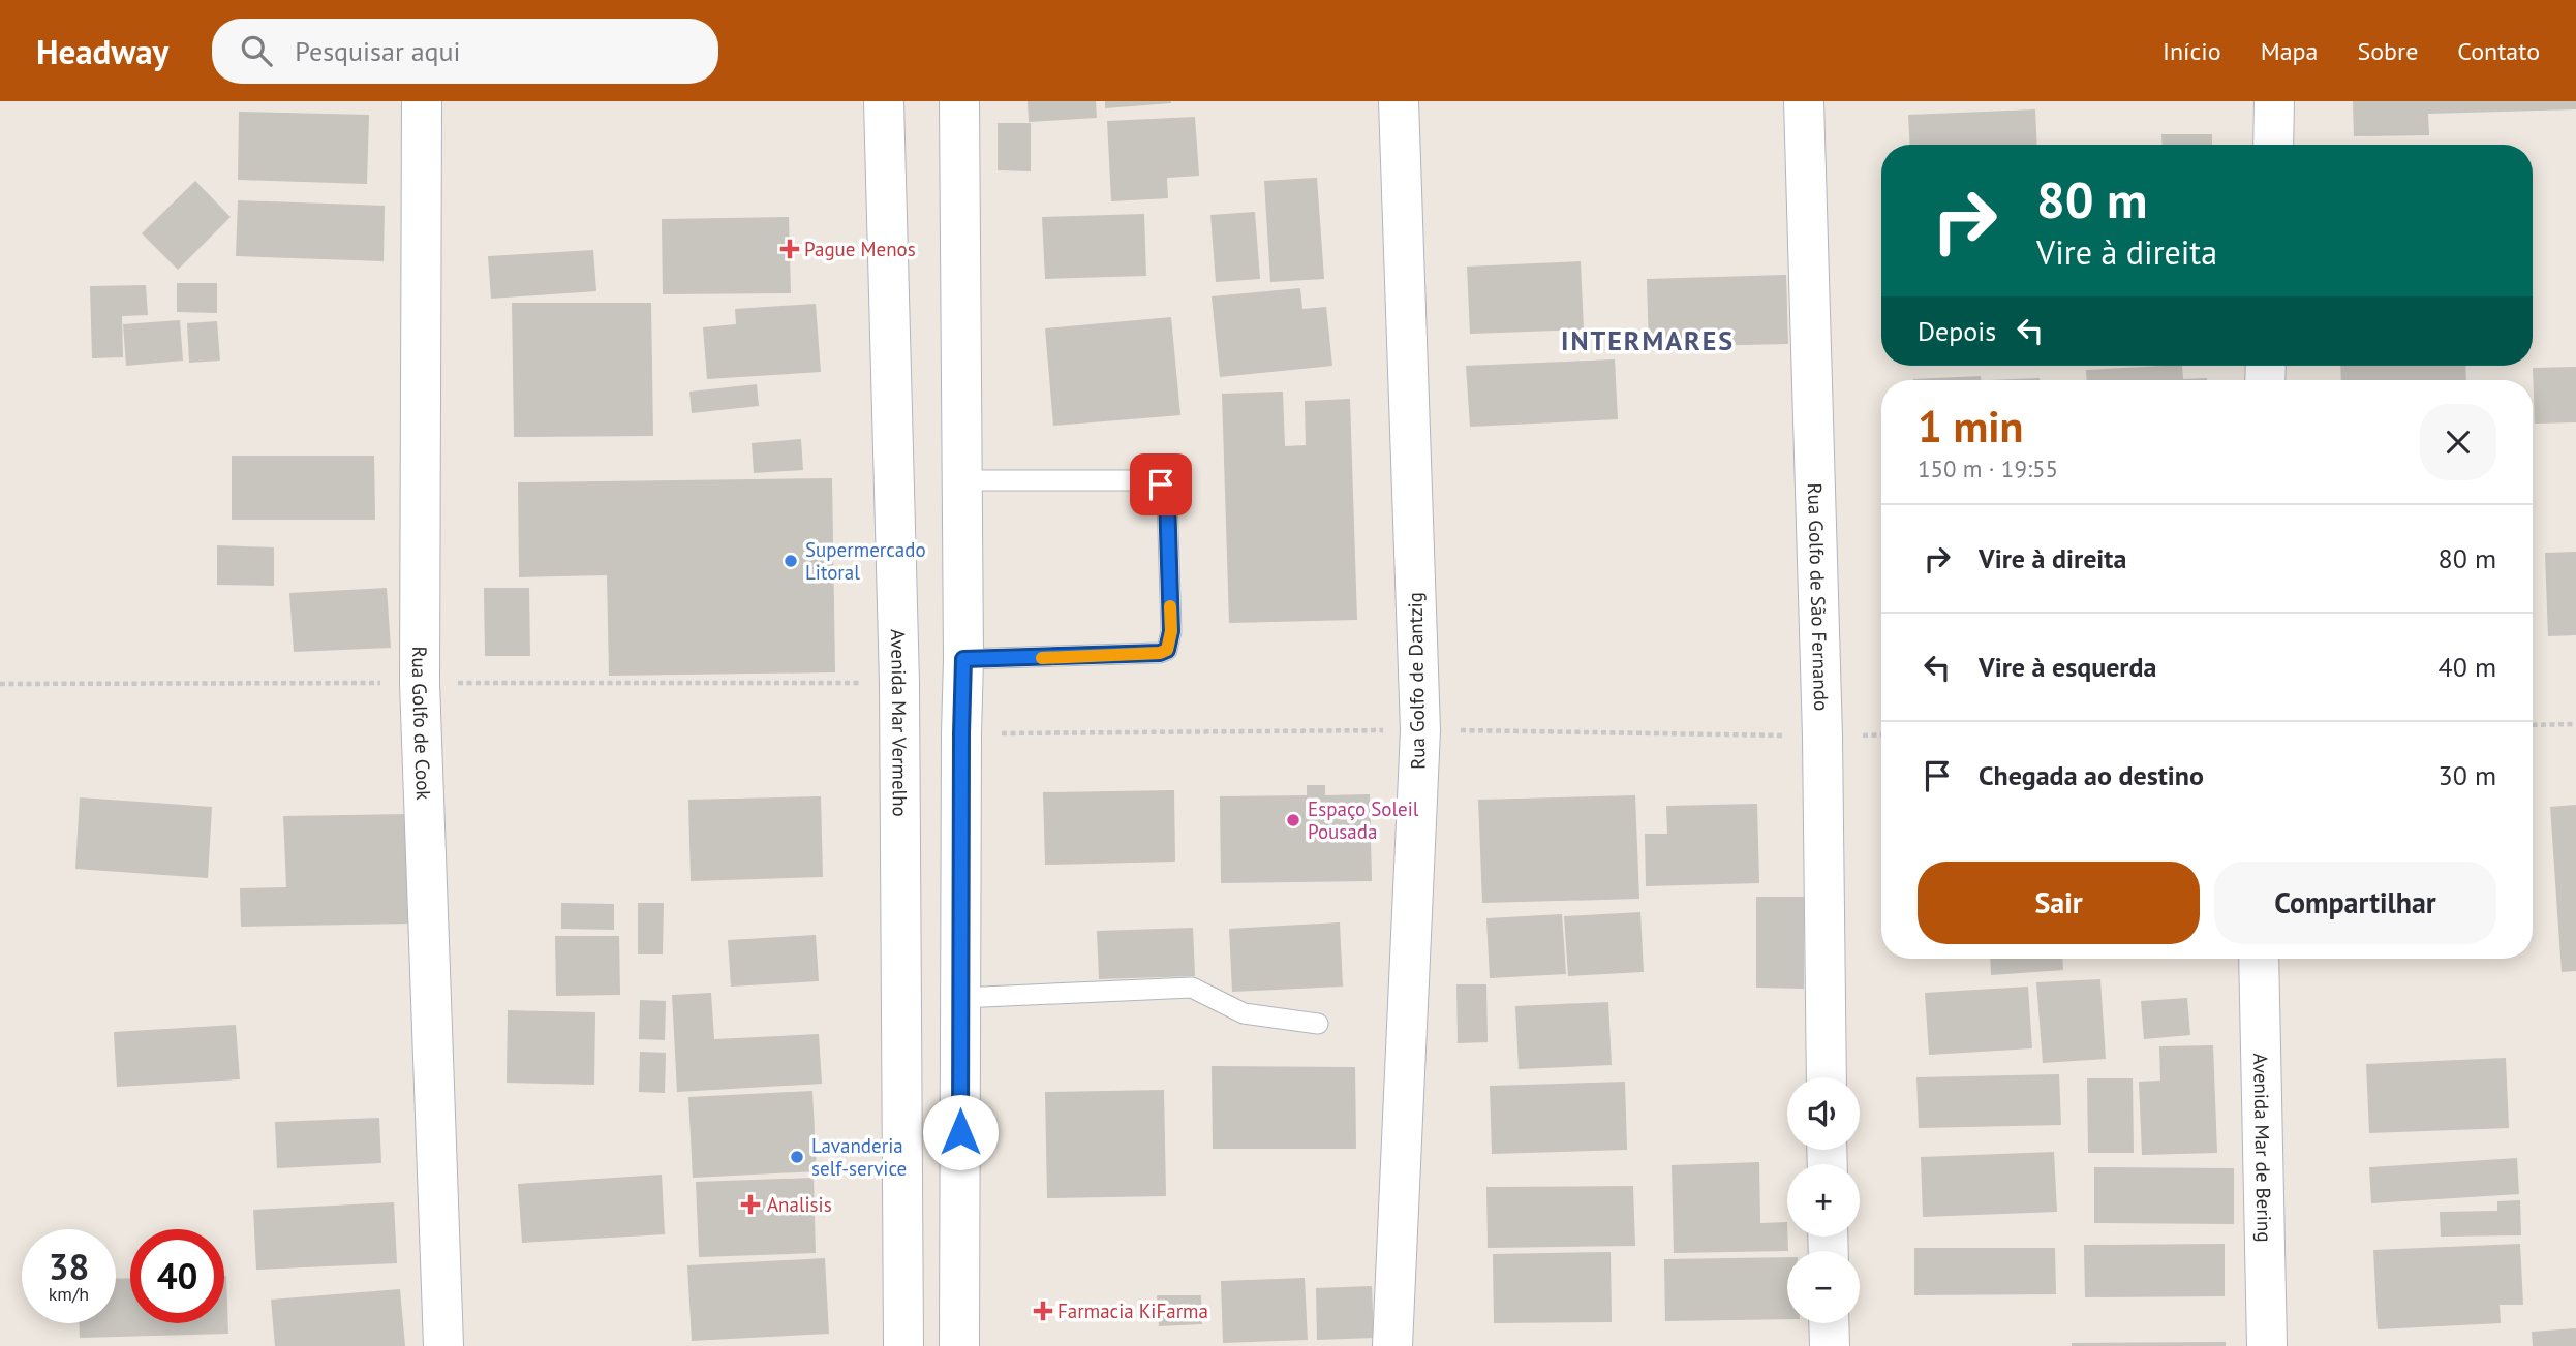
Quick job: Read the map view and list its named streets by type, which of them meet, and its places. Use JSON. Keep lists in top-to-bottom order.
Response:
{
  "streets": {
    "street": [
      "Rua Golfo de São Fernando",
      "Rua Golfo de Dantzig",
      "Avenida Mar Vermelho",
      "Rua Golfo de Cook",
      "Avenida Mar de Bering"
    ]
  },
  "districts": ["INTERMARES"],
  "places": {
    "health": ["Pague Menos", "Analisis", "Farmacia KiFarma"],
    "other": ["Supermercado Litoral", "Espaço Soleil Pousada", "Lavanderia self-service"]
  },
  "page": {
    "header": "Headway",
    "search": "Pesquisar aqui",
    "nav": [
      "Início",
      "Mapa",
      "Sobre",
      "Contato"
    ],
    "turn": ["80 m", "Vire à direita"],
    "then": "Depois",
    "heading": ["1 min", "150 m · 19:55"],
    "list": [
      {
        "name": "Vire à direita",
        "value": "80 m"
      },
      {
        "name": "Vire à esquerda",
        "value": "40 m"
      },
      {
        "name": "Chegada ao destino",
        "value": "30 m"
      }
    ],
    "buttons": ["Sair", "Compartilhar"],
    "map_buttons": ["+", "−"],
    "speed": "38 km/h",
    "limit": "40"
  }
}
